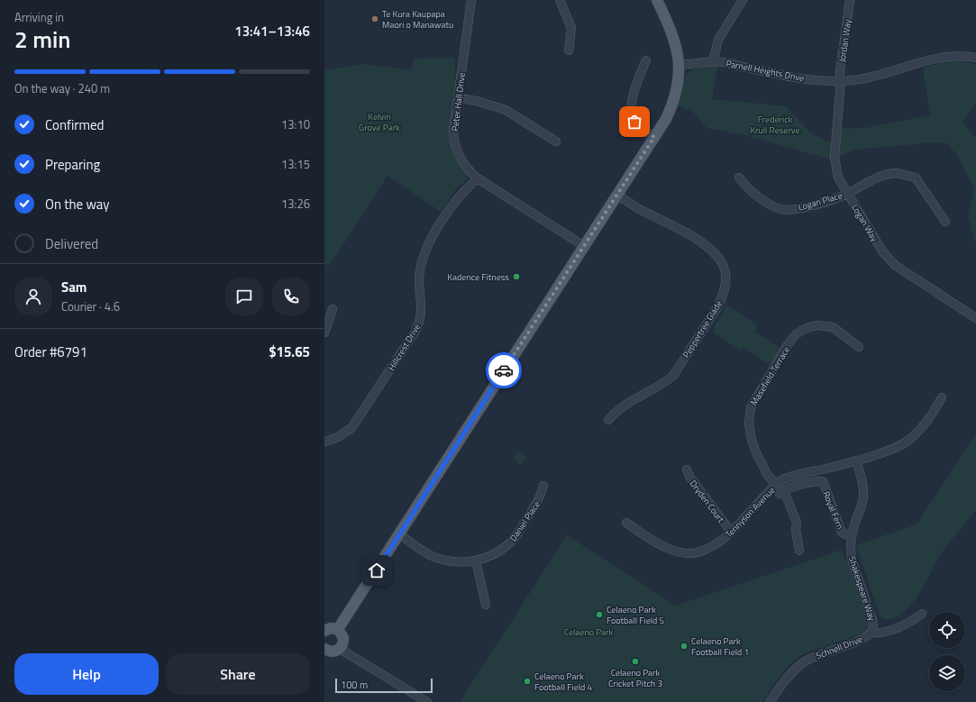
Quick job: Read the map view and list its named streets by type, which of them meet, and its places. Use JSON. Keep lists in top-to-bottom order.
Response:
{
  "streets": {
    "street": [
      "Jordan Way",
      "Parnell Heights Drive",
      "Peter Hall Drive",
      "Logan Place",
      "Logan Way",
      "Peppertree Glade",
      "Hillcrest Drive",
      "Masefield Terrace",
      "Dryden Court",
      "Royal Fern",
      "Tennyson Avenue",
      "Daniel Place",
      "Shakespeare Way",
      "Schnell Drive"
    ]
  },
  "crossings": [
    ["Jordan Way", "Parnell Heights Drive"],
    ["Jordan Way", "Logan Way"],
    ["Parnell Heights Drive", "Logan Way"],
    ["Peter Hall Drive", "Hillcrest Drive"],
    ["Logan Place", "Logan Way"],
    ["Masefield Terrace", "Tennyson Avenue"],
    ["Dryden Court", "Tennyson Avenue"],
    ["Royal Fern", "Shakespeare Way"],
    ["Tennyson Avenue", "Shakespeare Way"],
    ["Shakespeare Way", "Schnell Drive"]
  ],
  "parks": ["Kelvin Grove Park", "Frederick Krull Reserve", "Celaeno Park"],
  "places": [
    "Te Kura Kaupapa Maori o Manawatu",
    "Kadence Fitness",
    "Celaeno Park Football Field 5",
    "Celaeno Park Football Field 1",
    "Celaeno Park Cricket Pitch 3",
    "Celaeno Park Football Field 4"
  ],
  "scale_bar": "100 m",
  "page": {
    "heading": ["2 min", "Arriving in", "13:41–13:46"],
    "panel": [
      "Sam",
      "Courier · 4.6",
      "Order #6791",
      "$15.65"
    ],
    "bar": "On the way · 240 m",
    "list": [
      ["Confirmed", "13:10"],
      ["Preparing", "13:15"],
      ["On the way", "13:26"],
      "Delivered"
    ],
    "buttons": ["Help", "Share"],
    "scale": "100 m"
  }
}
